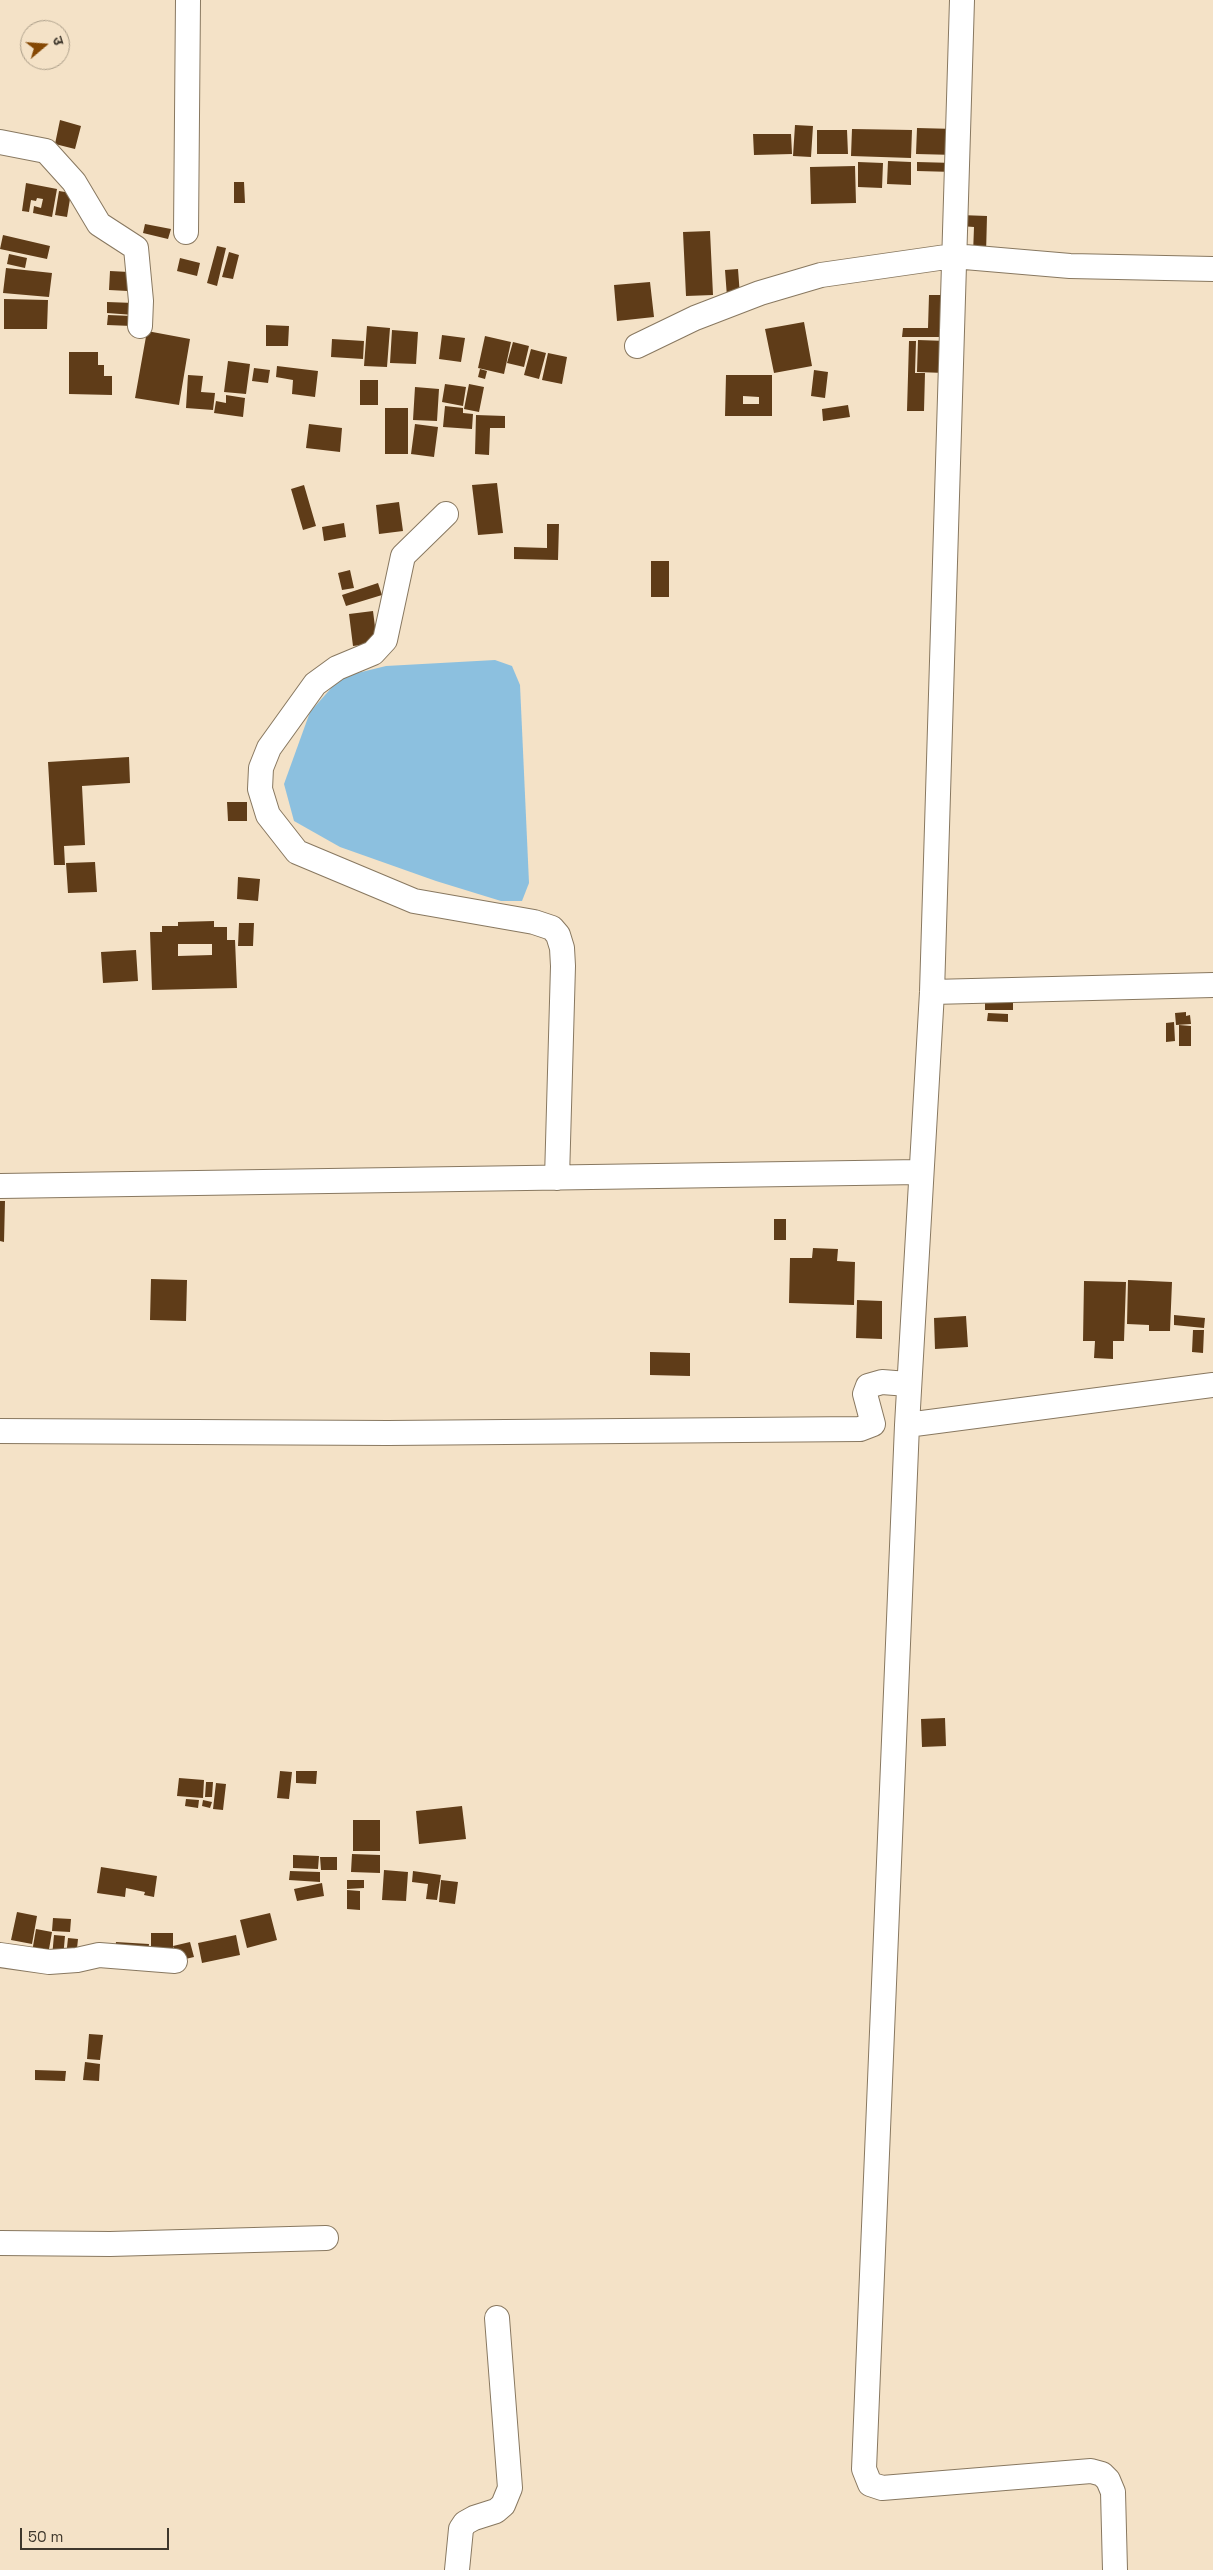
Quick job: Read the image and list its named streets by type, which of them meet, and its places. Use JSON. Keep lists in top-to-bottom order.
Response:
{
  "scale_bar": "50 m",
  "north": "right"
}
